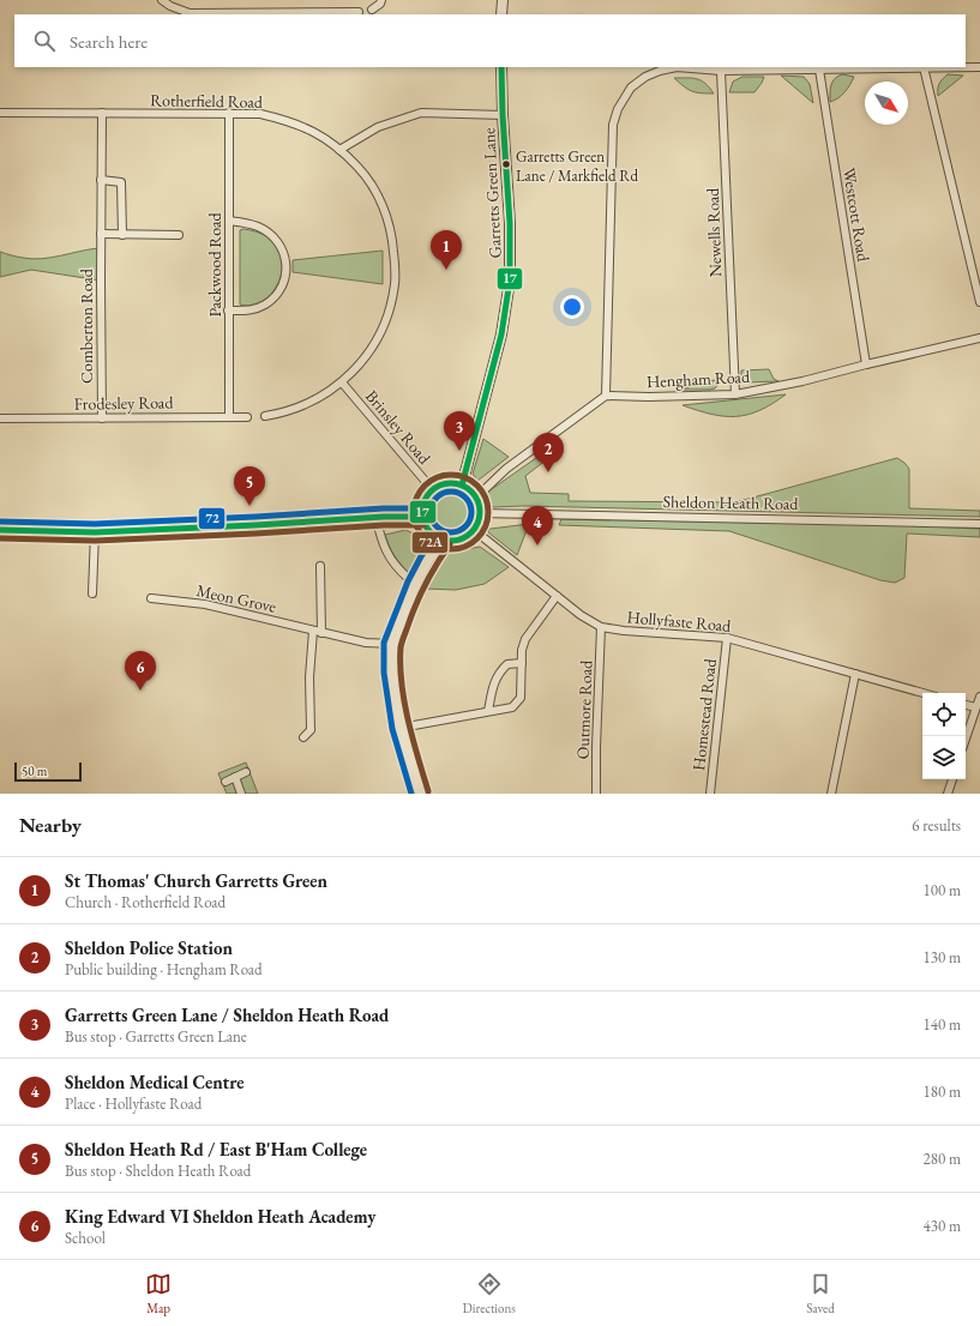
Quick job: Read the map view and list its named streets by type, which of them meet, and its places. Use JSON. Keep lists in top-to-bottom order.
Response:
{
  "streets": {
    "street": [
      "Rotherfield Road",
      "Garretts Green Lane",
      "Westcott Road",
      "Newells Road",
      "Packwood Road",
      "Comberton Road",
      "Hengham Road",
      "Frodesley Road",
      "Brinsley Road",
      "Sheldon Heath Road",
      "Meon Grove",
      "Hollyfaste Road",
      "Outmore Road",
      "Homestead Road"
    ]
  },
  "crossings": [
    ["Rotherfield Road", "Packwood Road"],
    ["Rotherfield Road", "Comberton Road"],
    ["Rotherfield Road", "Brinsley Road"],
    ["Garretts Green Lane", "Brinsley Road"],
    ["Garretts Green Lane", "Sheldon Heath Road"],
    ["Garretts Green Lane", "Hollyfaste Road"],
    ["Westcott Road", "Hengham Road"],
    ["Newells Road", "Hengham Road"],
    ["Packwood Road", "Frodesley Road"],
    ["Comberton Road", "Frodesley Road"],
    ["Brinsley Road", "Sheldon Heath Road"],
    ["Brinsley Road", "Hollyfaste Road"],
    ["Sheldon Heath Road", "Hollyfaste Road"],
    ["Hollyfaste Road", "Outmore Road"],
    ["Hollyfaste Road", "Homestead Road"]
  ],
  "places": ["Garretts Green Lane / Markfield Rd"],
  "lines": ["transit line 17", "transit line 72A", "transit line 72"],
  "scale_bar": "50 m",
  "north": "bottom right",
  "page": {
    "search": "Search here",
    "pins": [
      "1",
      "3",
      "2",
      "5",
      "4",
      "6"
    ],
    "scale": "50 m",
    "heading": ["Nearby", "6 results"],
    "list": [
      {
        "mark": "1",
        "name": "St Thomas' Church Garretts Green",
        "note": "Church · Rotherfield Road",
        "value": "100 m"
      },
      {
        "mark": "2",
        "name": "Sheldon Police Station",
        "note": "Public building · Hengham Road",
        "value": "130 m"
      },
      {
        "mark": "3",
        "name": "Garretts Green Lane / Sheldon Heath Road",
        "note": "Bus stop · Garretts Green Lane",
        "value": "140 m"
      },
      {
        "mark": "4",
        "name": "Sheldon Medical Centre",
        "note": "Place · Hollyfaste Road",
        "value": "180 m"
      },
      {
        "mark": "5",
        "name": "Sheldon Heath Rd / East B'Ham College",
        "note": "Bus stop · Sheldon Heath Road",
        "value": "280 m"
      },
      {
        "mark": "6",
        "name": "King Edward VI Sheldon Heath Academy",
        "note": "School",
        "value": "430 m"
      }
    ],
    "nav": ["Map", "Directions", "Saved"]
  }
}
